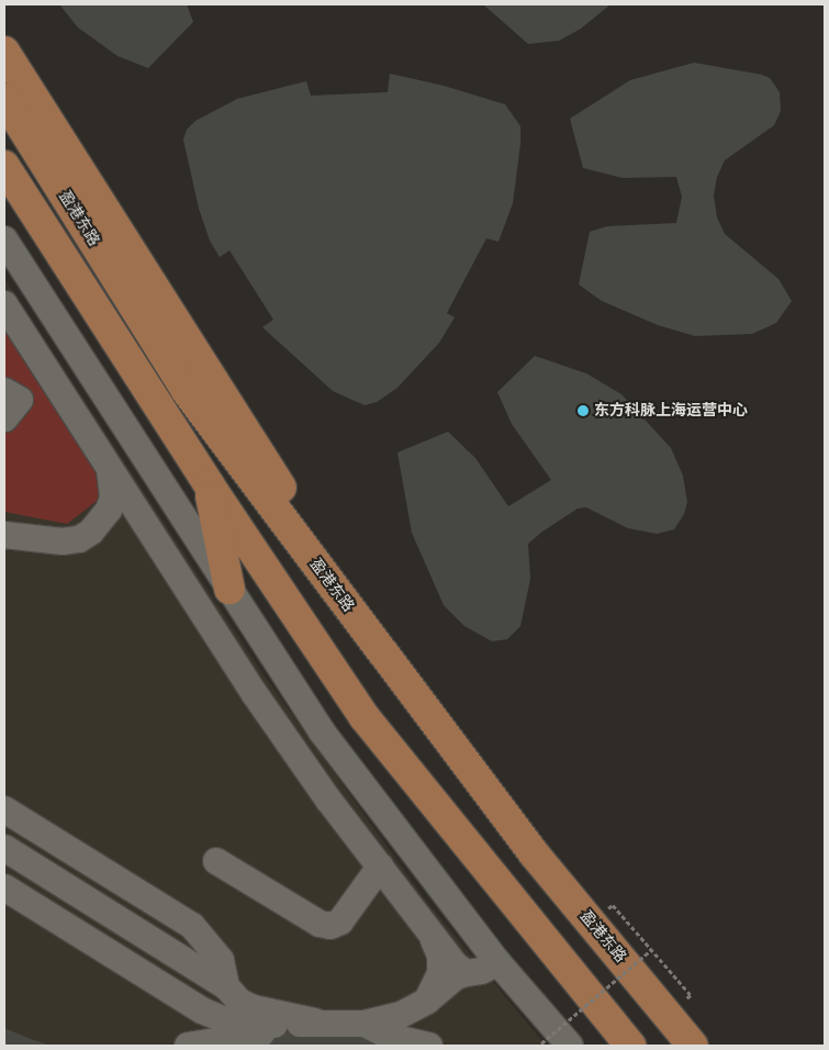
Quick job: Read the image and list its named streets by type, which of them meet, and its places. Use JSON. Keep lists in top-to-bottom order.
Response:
{
  "streets": {
    "main road": ["盈港东路"]
  },
  "places": ["东方科脉上海运营中心"]
}
